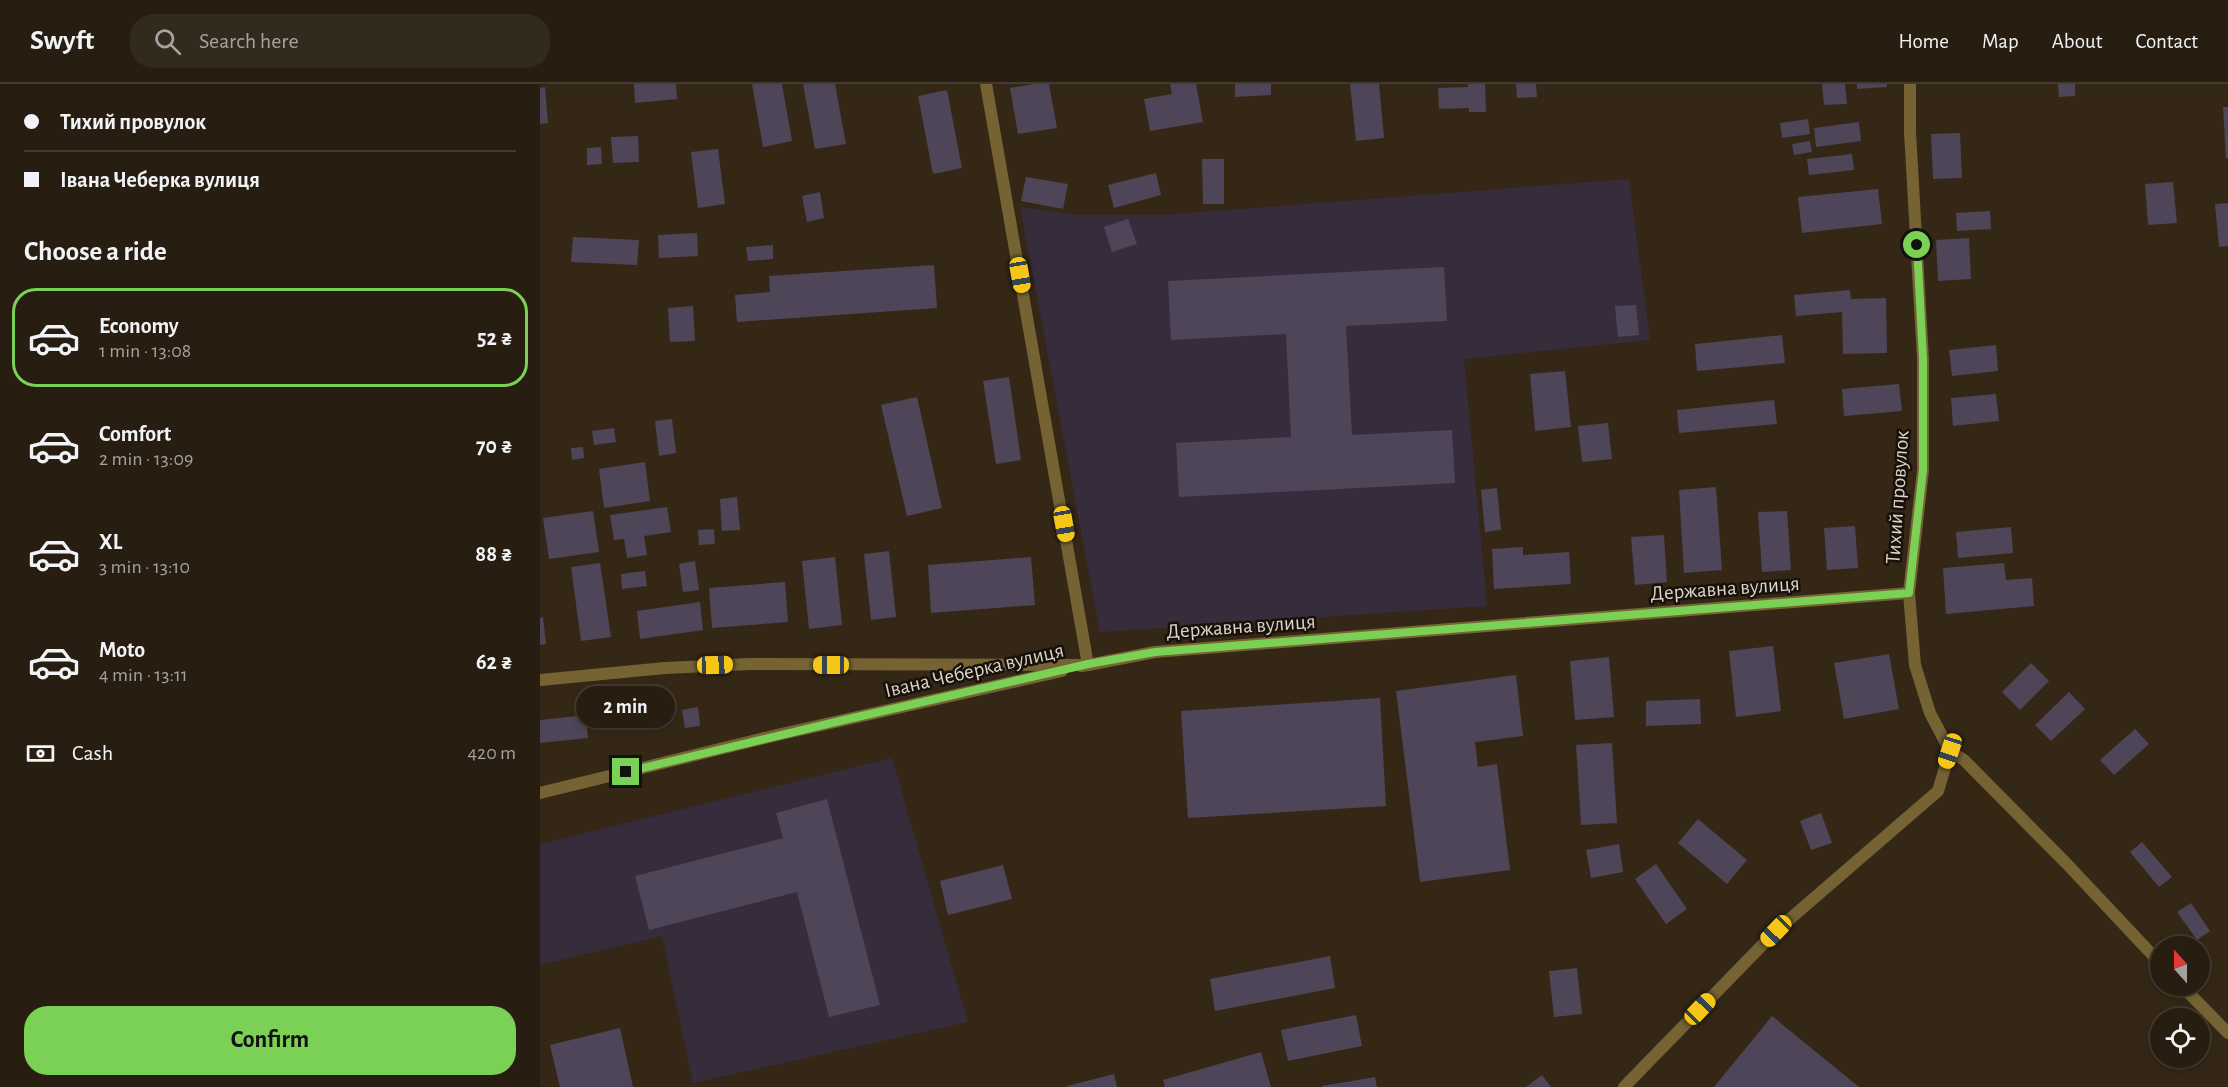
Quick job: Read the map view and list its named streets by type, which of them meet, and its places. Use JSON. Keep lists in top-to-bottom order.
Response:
{
  "streets": {
    "street": ["Тихий провулок", "Державна вулиця", "Івана Чеберка вулиця"]
  },
  "crossings": [
    ["Тихий провулок", "Державна вулиця"],
    ["Державна вулиця", "Івана Чеберка вулиця"]
  ],
  "north": "top",
  "page": {
    "header": "Swyft",
    "search": "Search here",
    "nav": [
      "Home",
      "Map",
      "About",
      "Contact"
    ],
    "banner": ["Тихий провулок", "Івана Чеберка вулиця"],
    "heading": "Choose a ride",
    "list": [
      {
        "name": "Economy",
        "note": "1 min · 13:08",
        "value": "52 ₴"
      },
      {
        "name": "Comfort",
        "note": "2 min · 13:09",
        "value": "70 ₴"
      },
      {
        "name": "XL",
        "note": "3 min · 13:10",
        "value": "88 ₴"
      },
      {
        "name": "Moto",
        "note": "4 min · 13:11",
        "value": "62 ₴"
      }
    ],
    "bubble": "2 min",
    "pay": ["Cash", "420 m"],
    "buttons": "Confirm"
  }
}
